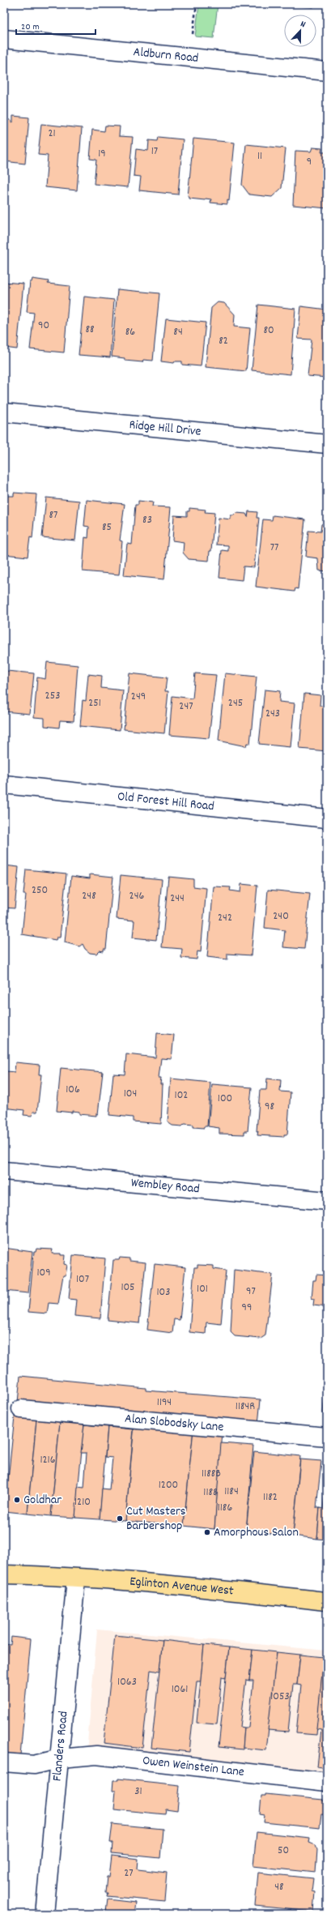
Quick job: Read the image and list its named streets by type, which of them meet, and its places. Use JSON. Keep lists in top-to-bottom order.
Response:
{
  "streets": {
    "main road": ["Eglinton Avenue West"],
    "street": [
      "Aldburn Road",
      "Ridge Hill Drive",
      "Old Forest Hill Road",
      "Wembley Road",
      "Alan Slobodsky Lane",
      "Flanders Road",
      "Owen Weinstein Lane"
    ]
  },
  "crossings": [
    ["Eglinton Avenue West", "Flanders Road"],
    ["Flanders Road", "Owen Weinstein Lane"]
  ],
  "places": ["Goldhar", "Cut Masters Barbershop", "Amorphous Salon"],
  "house_numbers": [
    "21",
    "17",
    "19",
    "11",
    "9",
    "90",
    "88",
    "80",
    "86",
    "84",
    "82",
    "87",
    "83",
    "85",
    "77",
    "253",
    "249",
    "251",
    "245",
    "247",
    "243",
    "250",
    "248",
    "246",
    "244",
    "240",
    "242",
    "106",
    "104",
    "102",
    "100",
    "98",
    "109",
    "107",
    "105",
    "101",
    "97",
    "103",
    "99",
    "1194",
    "1184R",
    "1216",
    "1188B",
    "1200",
    "1184",
    "1188",
    "1182",
    "1210",
    "1186",
    "1063",
    "1061",
    "1053",
    "31",
    "50",
    "27",
    "48"
  ],
  "scale_bar": "20 m",
  "north": "top"
}
